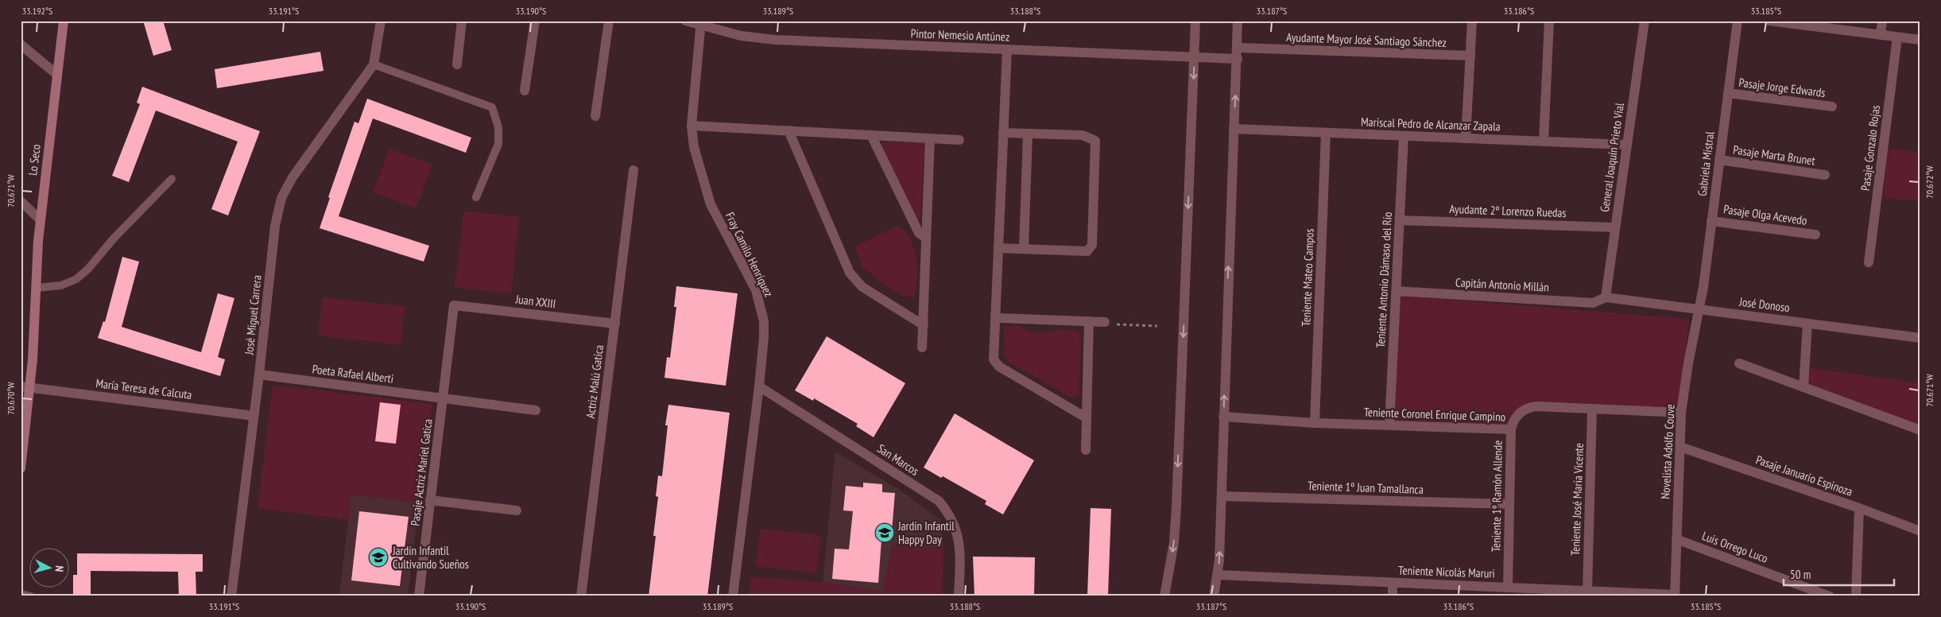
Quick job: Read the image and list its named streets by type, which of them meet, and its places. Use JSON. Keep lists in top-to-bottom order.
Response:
{
  "streets": {
    "main road": ["Lo Seco"],
    "street": [
      "Pintor Nemesio Antúnez",
      "Ayudante Mayor José Santiago Sánchez",
      "Pasaje Jorge Edwards",
      "Mariscal Pedro de Alcanzar Zapala",
      "Pasaje Gonzalo Rojas",
      "Pasaje Marta Brunet",
      "General Joaquín Prieto Vial",
      "Gabriela Mistral",
      "Ayudante 2º Lorenzo Ruedas",
      "Pasaje Olga Acevedo",
      "Fray Camilo Henríquez",
      "Teniente Mateo Campos",
      "Teniente Antonio Dámaso del Río",
      "Capitán Antonio Millán",
      "Juan XXIII",
      "José Donoso",
      "José Miguel Carrera",
      "Poeta Rafael Alberti",
      "Actriz Malú Gatica",
      "María Teresa de Calcuta",
      "Teniente Coronel Enrique Campino",
      "Novelista Adolfo Couve",
      "San Marcos",
      "Pasaje Actriz Mariel Gatica",
      "Pasaje Januario Espinoza",
      "Teniente 1º Juan Tamallanca",
      "Teniente 1º Ramón Allende",
      "Teniente José Maria Vicente",
      "Luis Orrego Luco",
      "Teniente Nicolás Maruri"
    ]
  },
  "crossings": [
    ["Pintor Nemesio Antúnez", "Fray Camilo Henríquez"],
    ["Pasaje Jorge Edwards", "Gabriela Mistral"],
    ["Mariscal Pedro de Alcanzar Zapala", "General Joaquín Prieto Vial"],
    ["Mariscal Pedro de Alcanzar Zapala", "Teniente Mateo Campos"],
    ["Mariscal Pedro de Alcanzar Zapala", "Teniente Antonio Dámaso del Río"],
    ["Pasaje Marta Brunet", "Gabriela Mistral"],
    ["General Joaquín Prieto Vial", "Ayudante 2º Lorenzo Ruedas"],
    ["General Joaquín Prieto Vial", "Capitán Antonio Millán"],
    ["General Joaquín Prieto Vial", "José Donoso"],
    ["Lo Seco", "María Teresa de Calcuta"],
    ["Gabriela Mistral", "Pasaje Olga Acevedo"],
    ["Gabriela Mistral", "José Donoso"],
    ["Gabriela Mistral", "Novelista Adolfo Couve"],
    ["Ayudante 2º Lorenzo Ruedas", "Teniente Antonio Dámaso del Río"],
    ["Fray Camilo Henríquez", "San Marcos"],
    ["Teniente Mateo Campos", "Teniente Coronel Enrique Campino"],
    ["Teniente Antonio Dámaso del Río", "Capitán Antonio Millán"],
    ["Teniente Antonio Dámaso del Río", "Teniente Coronel Enrique Campino"],
    ["Capitán Antonio Millán", "José Donoso"],
    ["Juan XXIII", "Actriz Malú Gatica"],
    ["Juan XXIII", "Pasaje Actriz Mariel Gatica"],
    ["José Donoso", "Novelista Adolfo Couve"],
    ["José Miguel Carrera", "Poeta Rafael Alberti"],
    ["José Miguel Carrera", "María Teresa de Calcuta"],
    ["Poeta Rafael Alberti", "Pasaje Actriz Mariel Gatica"],
    ["Teniente Coronel Enrique Campino", "Novelista Adolfo Couve"],
    ["Teniente Coronel Enrique Campino", "Teniente 1º Ramón Allende"],
    ["Teniente Coronel Enrique Campino", "Teniente José Maria Vicente"],
    ["Novelista Adolfo Couve", "Pasaje Januario Espinoza"],
    ["Novelista Adolfo Couve", "Luis Orrego Luco"],
    ["Novelista Adolfo Couve", "Teniente Nicolás Maruri"],
    ["Teniente 1º Juan Tamallanca", "Teniente 1º Ramón Allende"],
    ["Teniente 1º Ramón Allende", "Teniente Nicolás Maruri"],
    ["Teniente José Maria Vicente", "Teniente Nicolás Maruri"]
  ],
  "places": {
    "school or university": ["Jardín Infantil Happy Day", "Jardín Infantil Cultivando Sueños"]
  },
  "scale_bar": "50 m",
  "north": "right",
  "coordinates": [
    "33.192°S",
    "33.191°S",
    "33.190°S",
    "33.189°S",
    "33.188°S",
    "33.187°S",
    "33.186°S",
    "33.185°S",
    "70.672°W",
    "70.671°W",
    "70.670°W"
  ]
}
